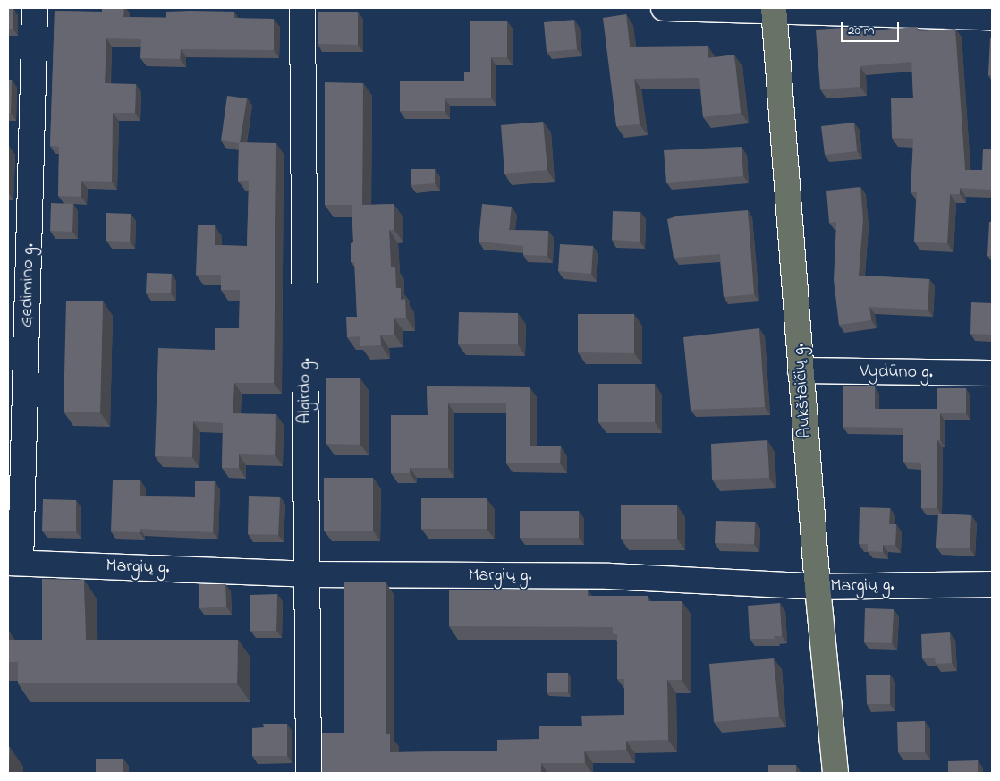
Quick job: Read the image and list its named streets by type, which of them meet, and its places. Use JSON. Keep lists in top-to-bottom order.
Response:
{
  "streets": {
    "main road": ["Aukštaičių g."],
    "street": [
      "Gedimino g.",
      "Vydūno g.",
      "Algirdo g.",
      "Margių g."
    ]
  },
  "crossings": [
    ["Gedimino g.", "Margių g."],
    ["Vydūno g.", "Aukštaičių g."],
    ["Algirdo g.", "Margių g."],
    ["Aukštaičių g.", "Margių g."]
  ],
  "scale_bar": "20 m"
}
